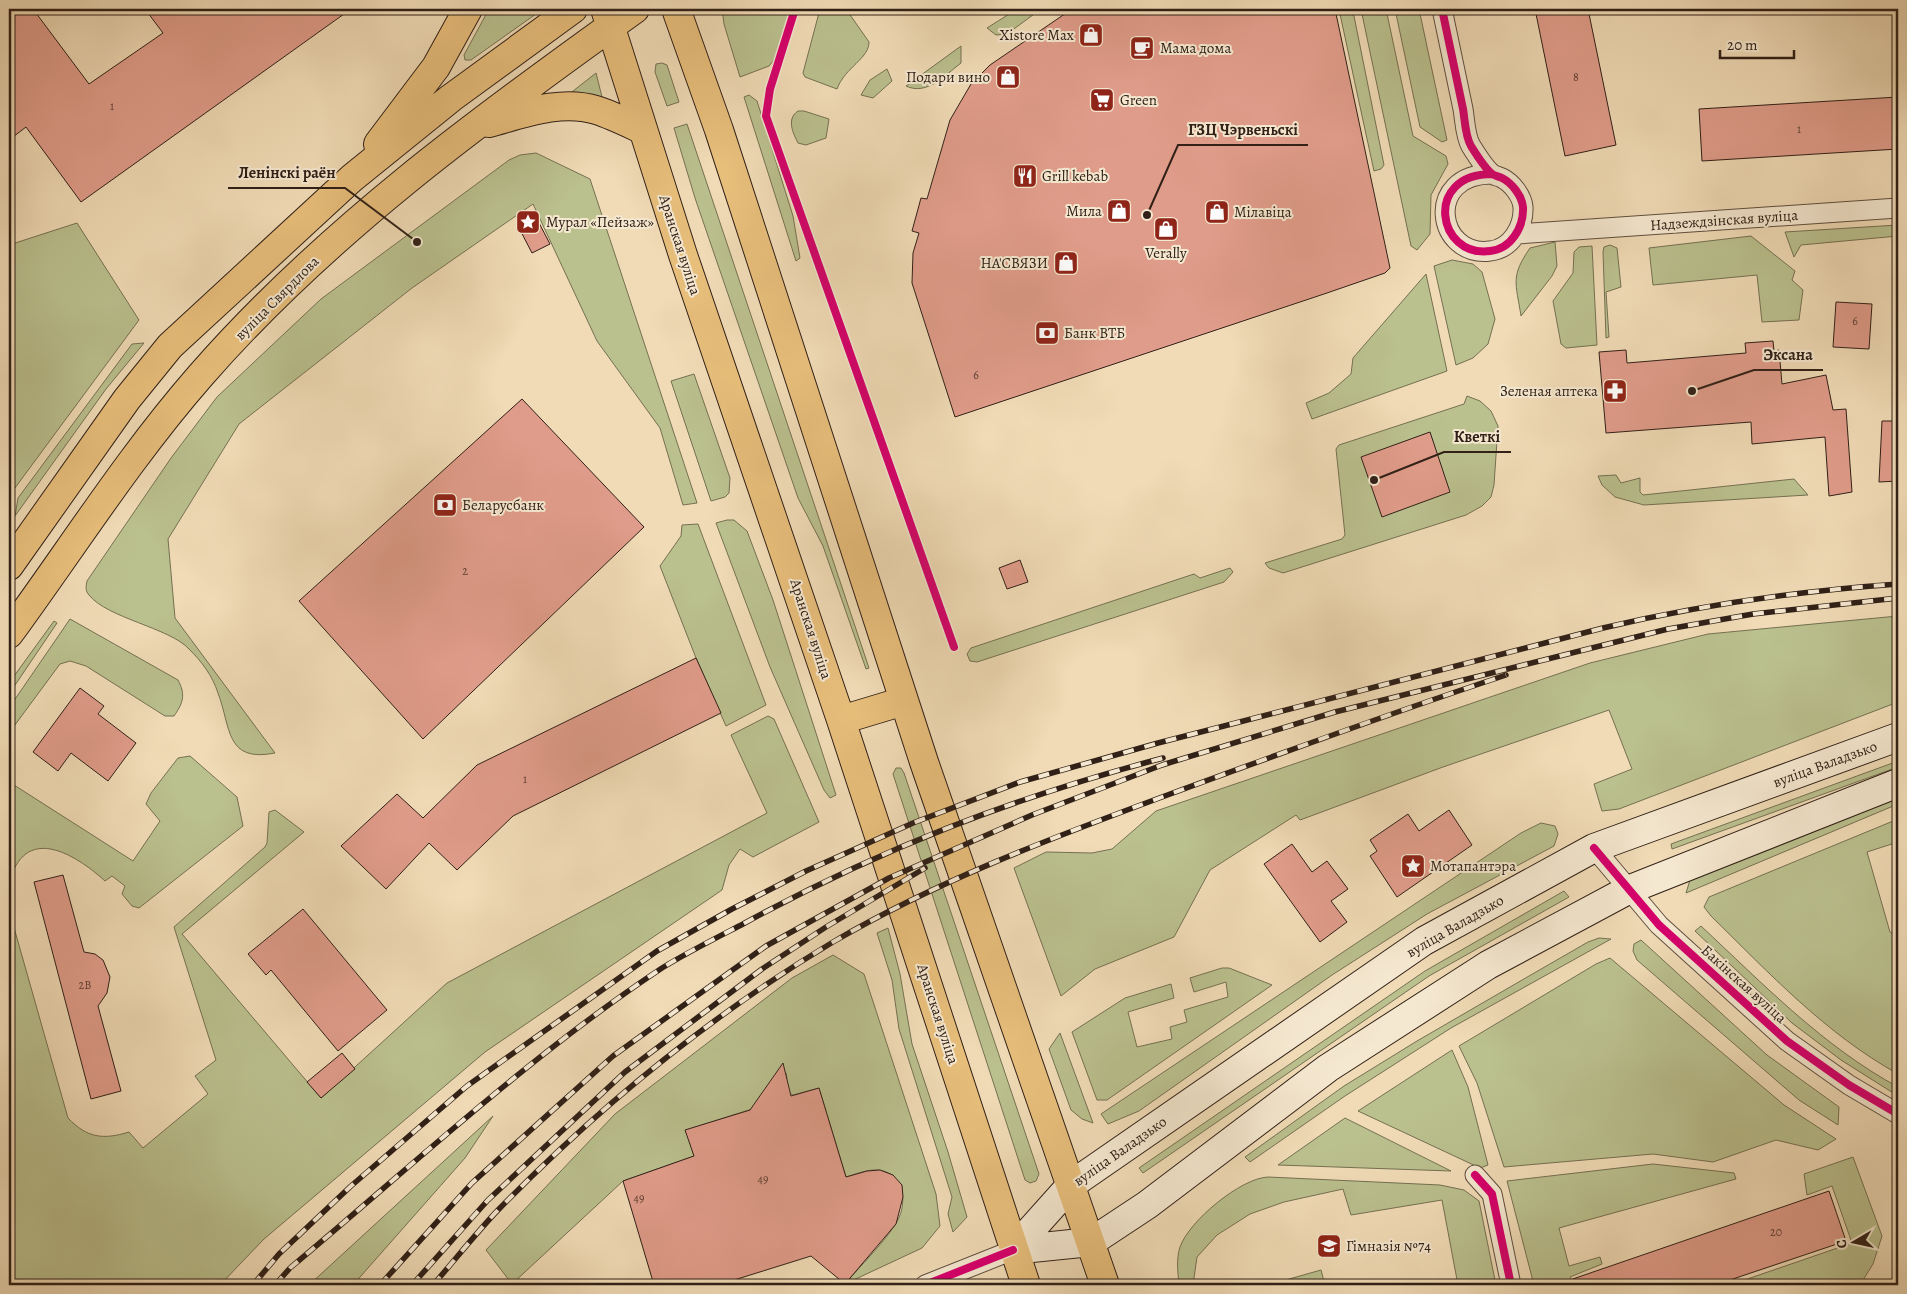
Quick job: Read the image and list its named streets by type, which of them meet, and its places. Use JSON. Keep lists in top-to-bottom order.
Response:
{
  "streets": {
    "main road": ["Аранская вуліца", "вуліца Свярдлова", "вуліца Валадзько"],
    "street": ["Надзеждзінская вуліца", "Бакінская вуліца"]
  },
  "crossings": [
    ["Аранская вуліца", "вуліца Свярдлова"],
    ["Аранская вуліца", "вуліца Валадзько"],
    ["вуліца Валадзько", "Бакінская вуліца"]
  ],
  "places": {
    "shop": [
      "Xistore Max",
      "Подари вино",
      "Мила",
      "Мілавіца",
      "Verally",
      "НА'СВЯЗИ"
    ],
    "cafe": ["Мама дома"],
    "supermarket": ["Green"],
    "restaurant": ["Grill kebab"],
    "other": [
      "ГЗЦ Чэрвеньскі",
      "Ленінскі раён",
      "Эксана",
      "Кветкі"
    ],
    "place": ["Мурал «Пейзаж»", "Мотапантэра"],
    "bank": ["Банк ВТБ", "Беларусбанк"],
    "pharmacy": ["Зеленая аптека"],
    "school or university": ["Гімназія №74"]
  },
  "house_numbers": [
    "8",
    "1",
    "1",
    "6",
    "6",
    "2",
    "1",
    "2В",
    "49",
    "49",
    "20"
  ],
  "scale_bar": "20 m",
  "north": "left"
}
